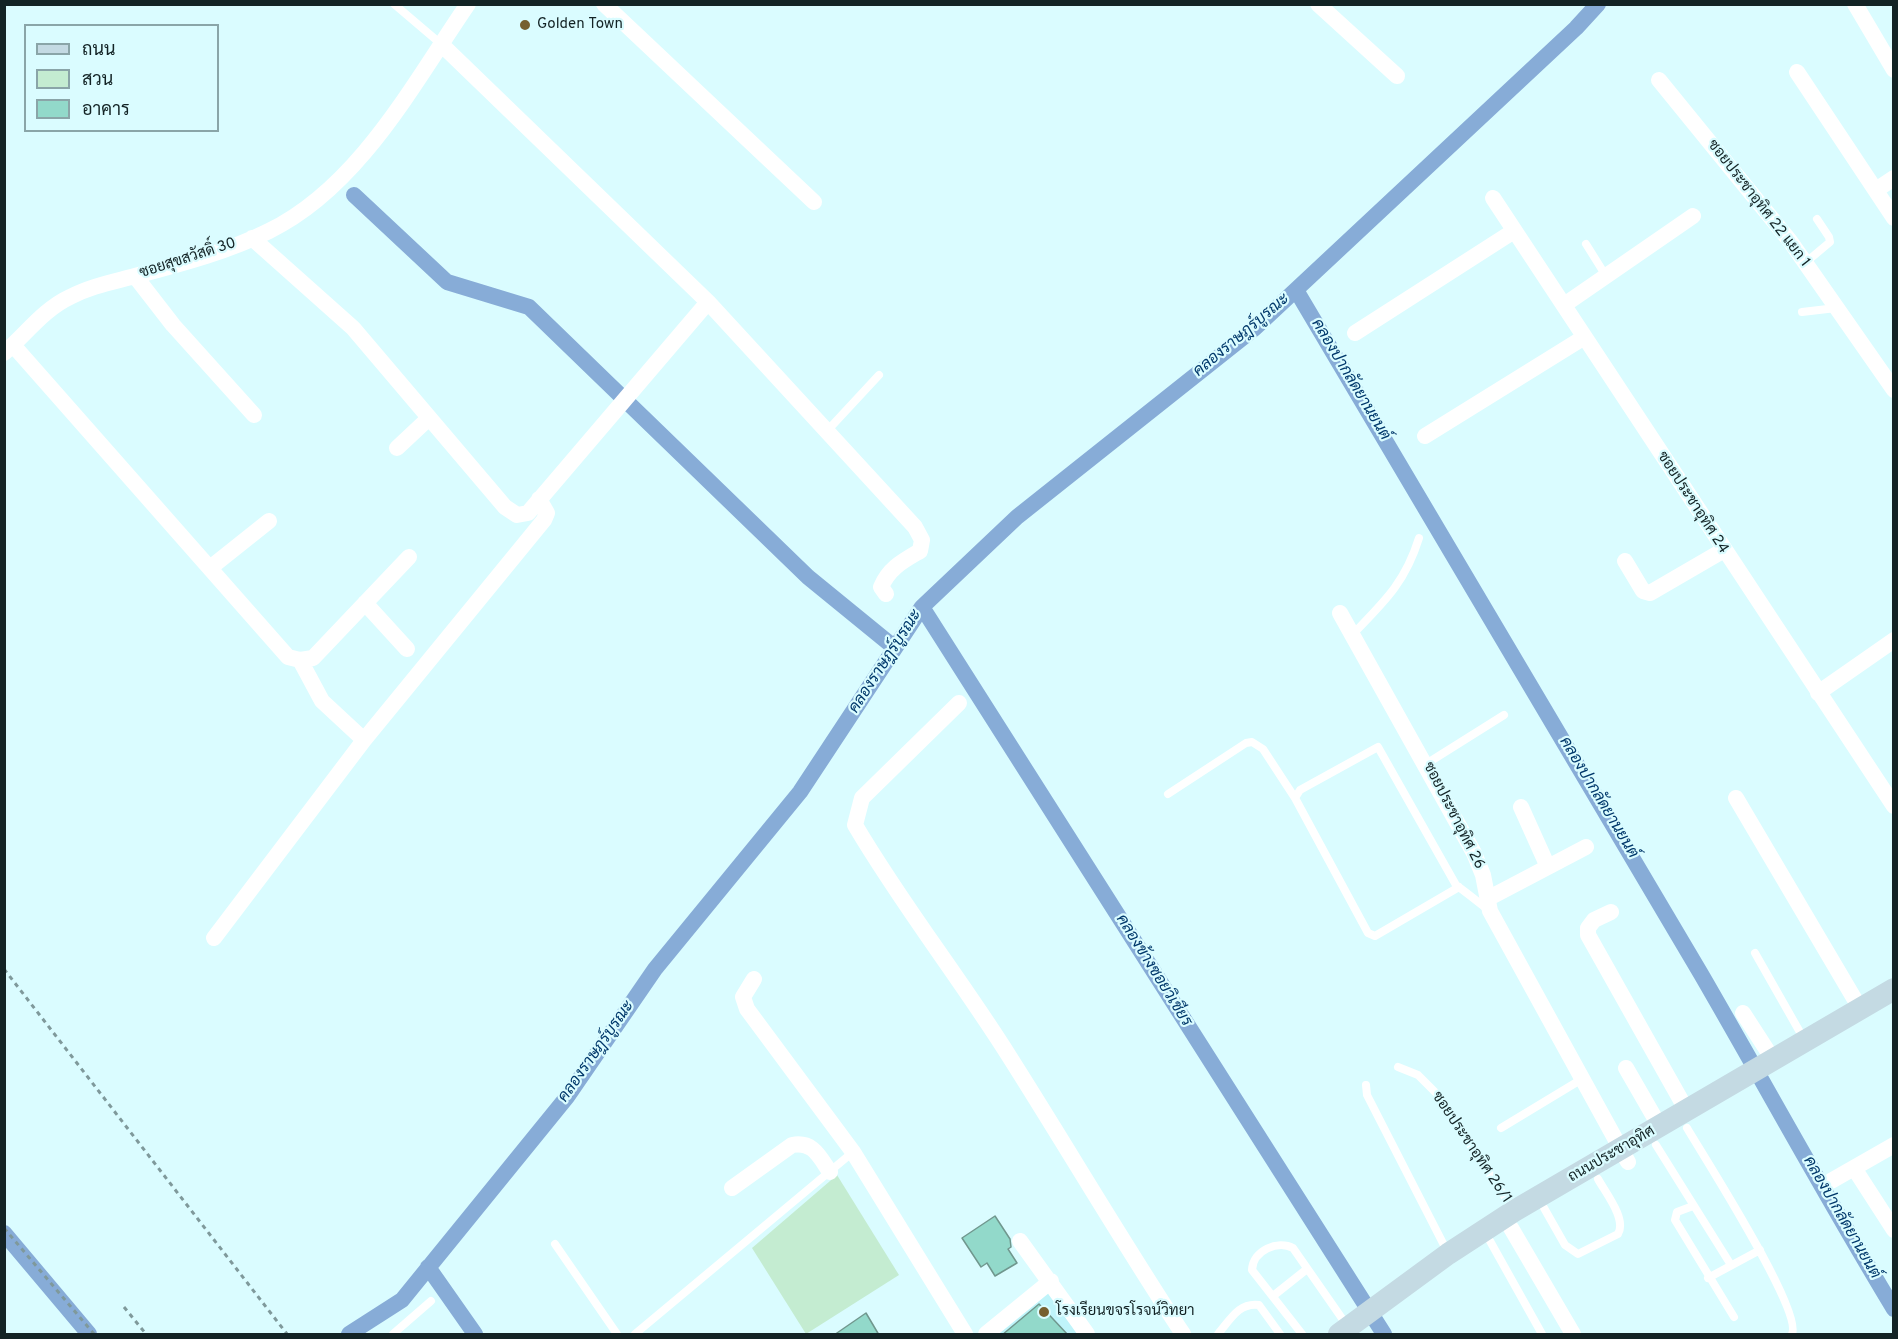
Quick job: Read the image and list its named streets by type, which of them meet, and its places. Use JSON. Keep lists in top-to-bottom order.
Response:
{
  "streets": {
    "main road": ["ถนนประชาอุทิศ"],
    "street": [
      "ซอยประชาอุทิศ 22 แยก 1",
      "ซอยสุขสวัสดิ์ 30",
      "ซอยประชาอุทิศ 24",
      "ซอยประชาอุทิศ 26"
    ],
    "lane": ["ซอยประชาอุทิศ 26/1"]
  },
  "crossings": [
    ["ซอยประชาอุทิศ 26", "ถนนประชาอุทิศ"],
    ["ซอยประชาอุทิศ 26/1", "ถนนประชาอุทิศ"]
  ],
  "water": ["คลองราษฎร์บูรณะ", "คลองปากลัดยานยนต์", "คลองข้างซอยวิเชียร"],
  "places": ["Golden Town", "โรงเรียนขจรโรจน์วิทยา"],
  "legend": ["ถนน", "สวน", "อาคาร"]
}
